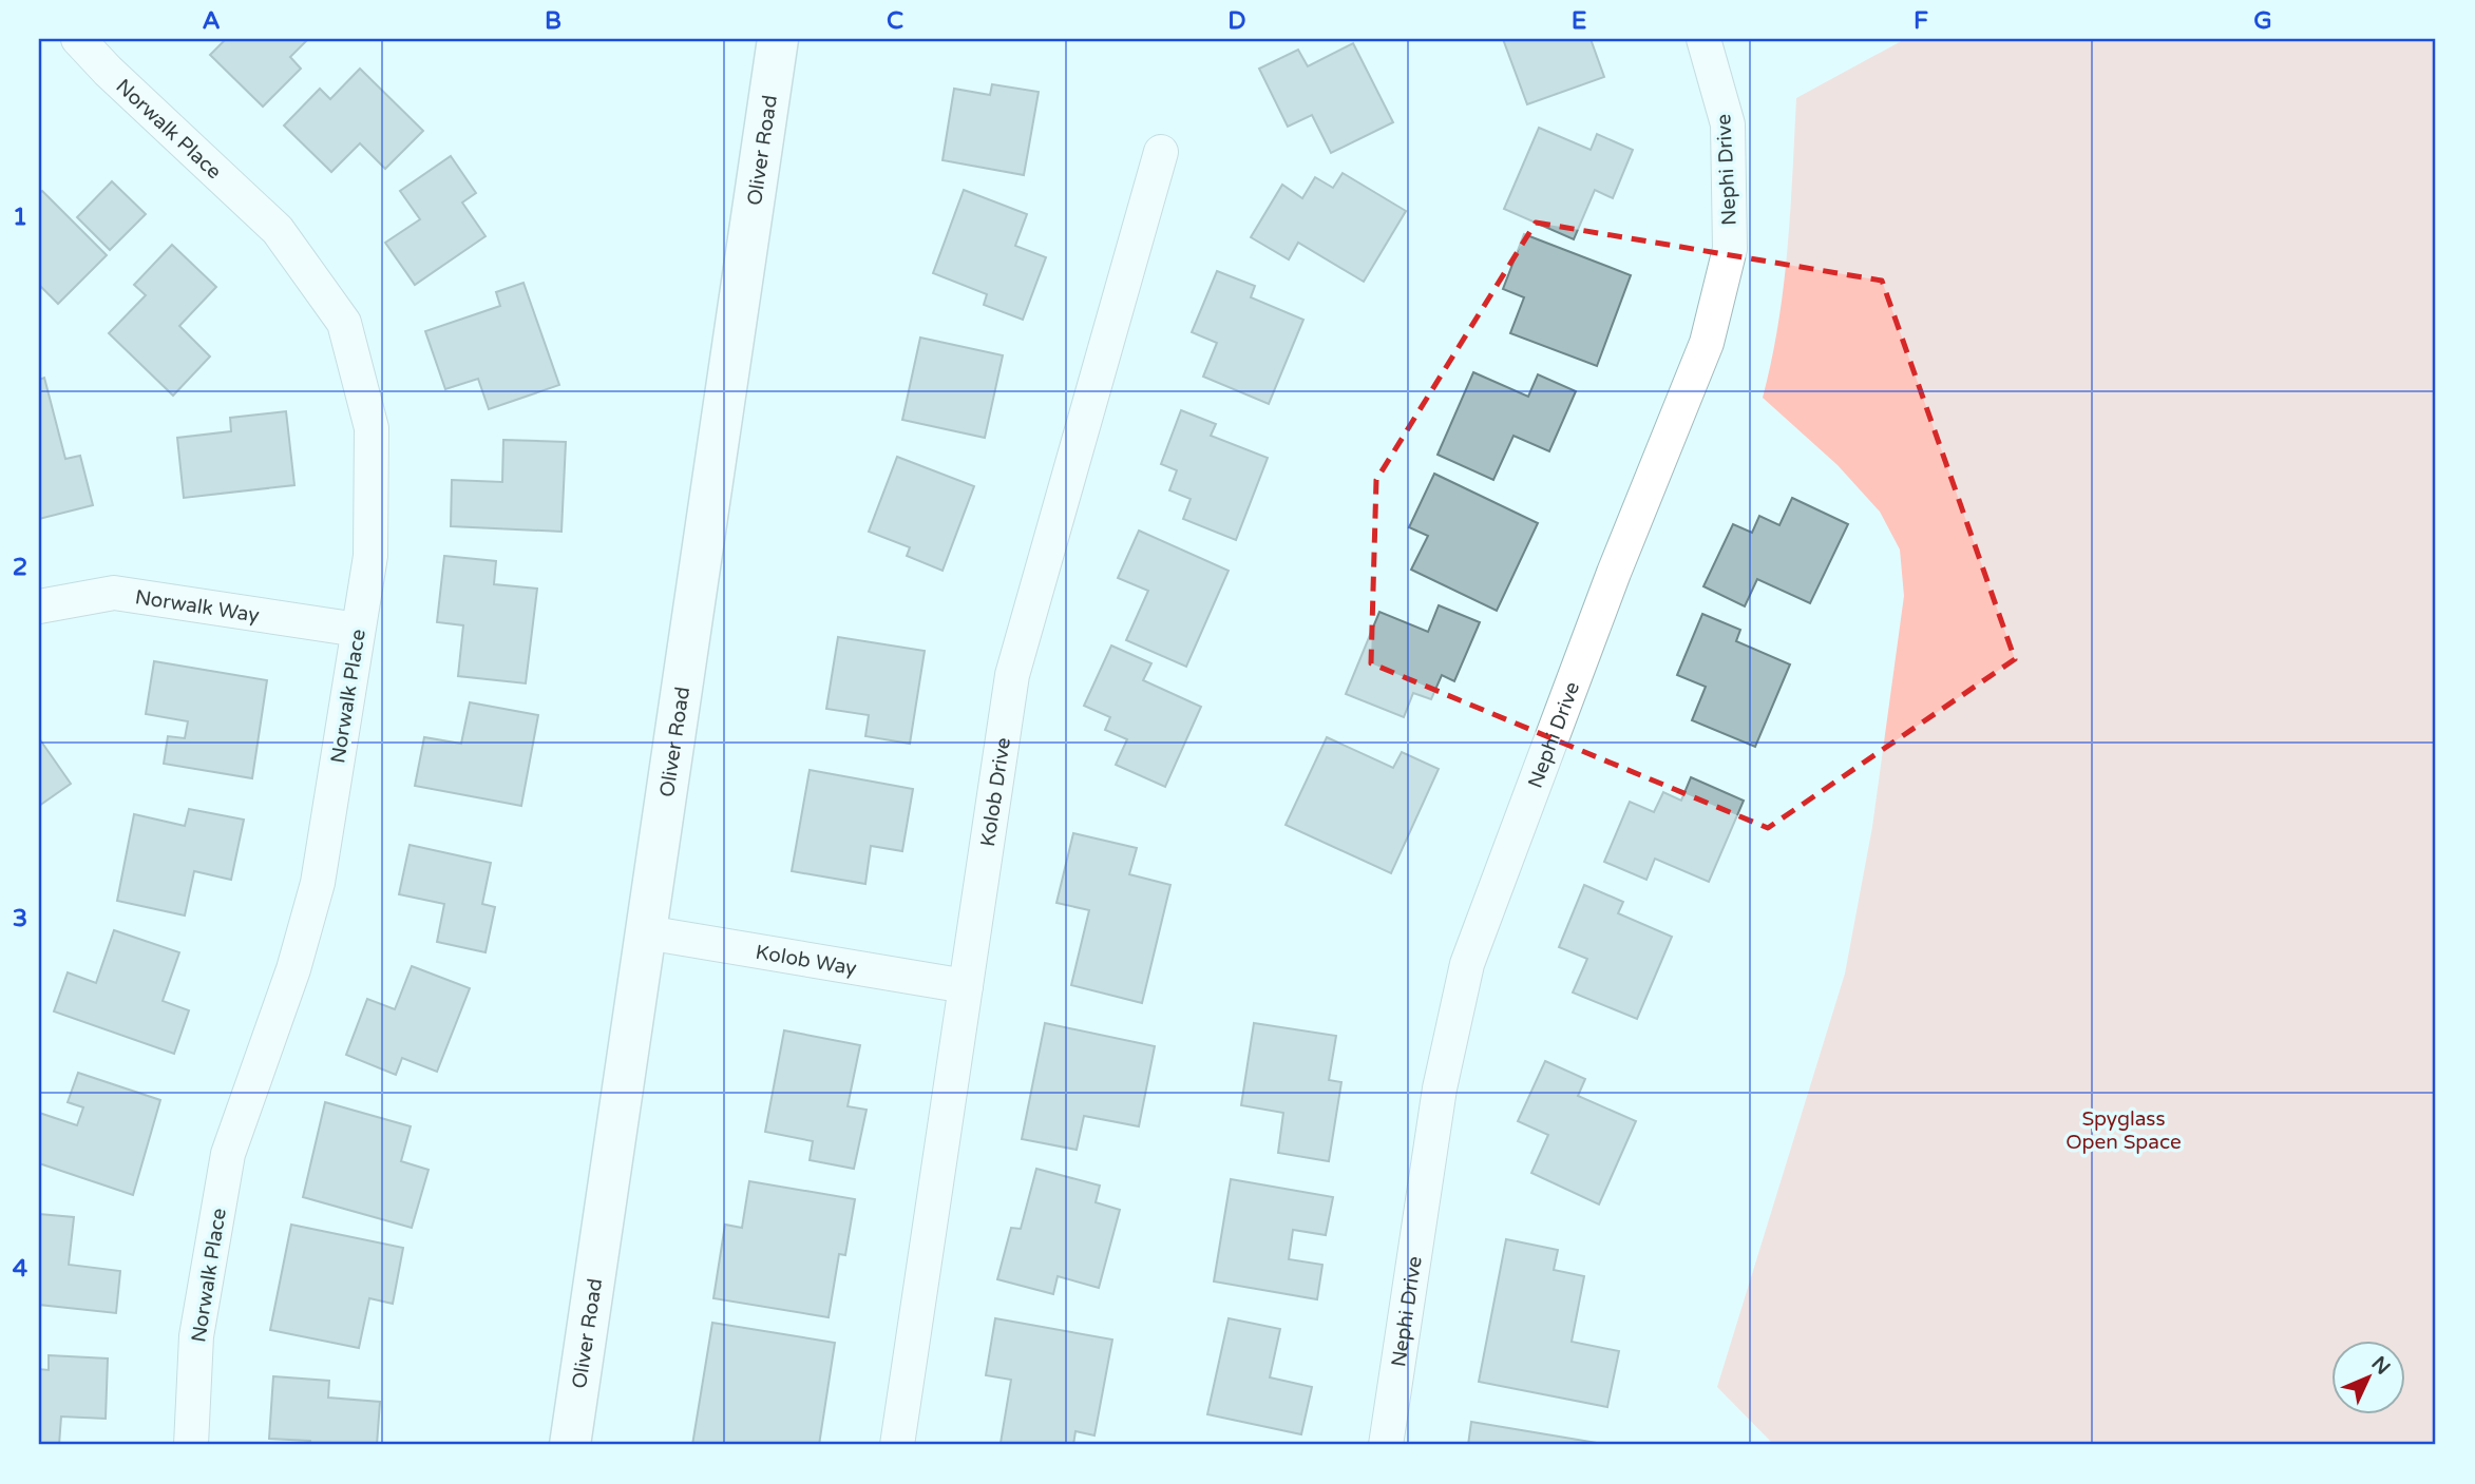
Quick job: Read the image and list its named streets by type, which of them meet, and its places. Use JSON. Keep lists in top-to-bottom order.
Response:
{
  "streets": {
    "street": [
      "Norwalk Place",
      "Oliver Road",
      "Nephi Drive",
      "Norwalk Way",
      "Kolob Drive",
      "Kolob Way"
    ]
  },
  "crossings": [
    ["Norwalk Place", "Norwalk Way"],
    ["Oliver Road", "Kolob Way"],
    ["Kolob Drive", "Kolob Way"]
  ],
  "parks": ["Spyglass Open Space"],
  "north": "top right",
  "grid": {
    "columns": [
      "A",
      "B",
      "C",
      "D",
      "E",
      "F",
      "G"
    ],
    "rows": [
      "1",
      "2",
      "3",
      "4"
    ]
  }
}
